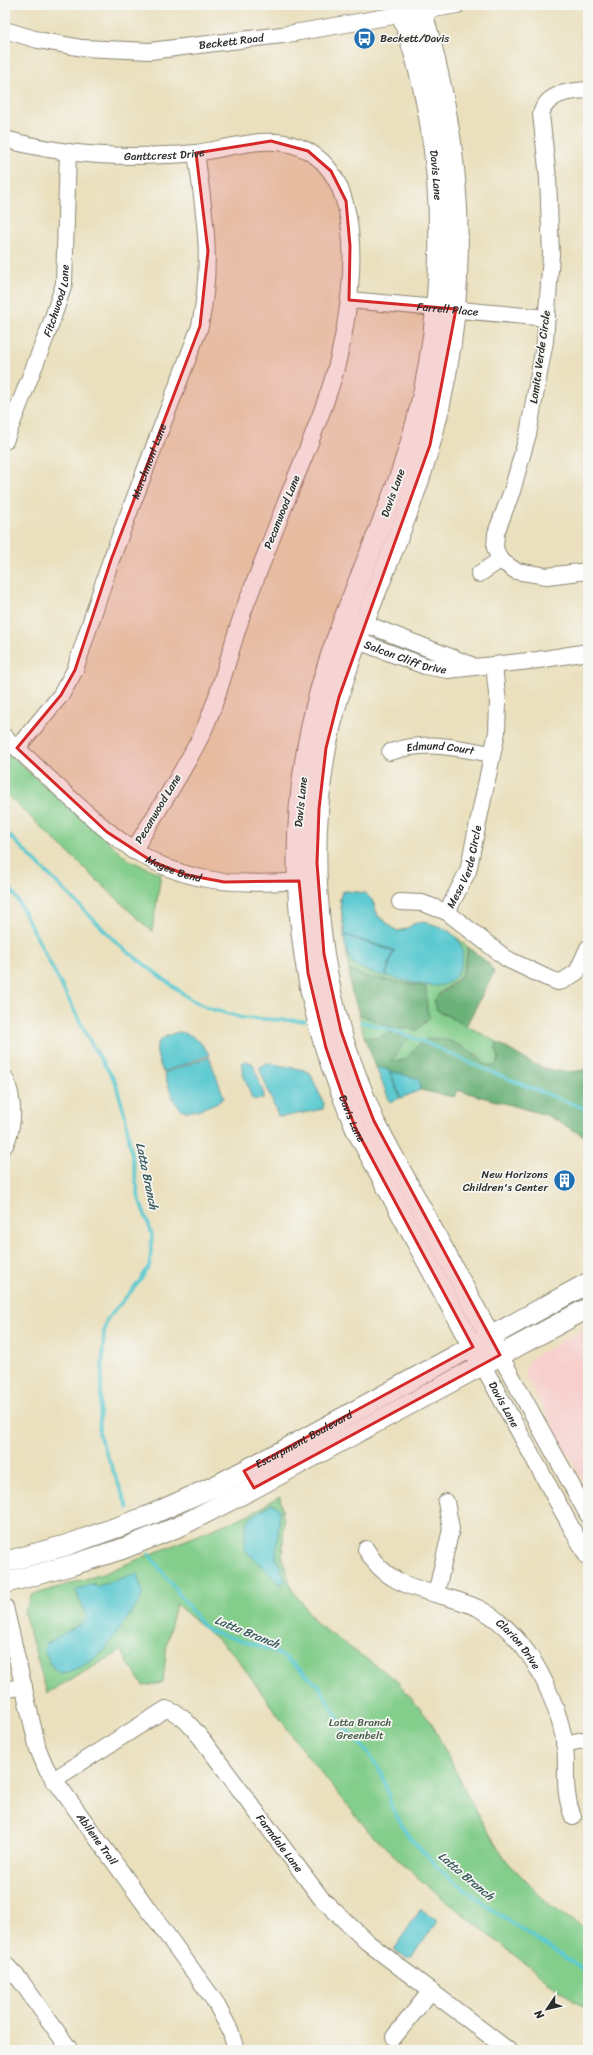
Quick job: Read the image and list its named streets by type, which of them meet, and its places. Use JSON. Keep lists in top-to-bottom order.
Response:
{
  "streets": {
    "main road": ["Davis Lane", "Escarpment Boulevard"],
    "street": [
      "Beckett Road",
      "Ganttcrest Drive",
      "Fitchwood Lane",
      "Farrell Place",
      "Lomita Verde Circle",
      "Marchmont Lane",
      "Pecanwood Lane",
      "Salcon Cliff Drive",
      "Edmund Court",
      "Mesa Verde Circle",
      "Magee Bend",
      "Clarion Drive",
      "Abilene Trail",
      "Farmdale Lane"
    ]
  },
  "crossings": [
    ["Beckett Road", "Davis Lane"],
    ["Ganttcrest Drive", "Fitchwood Lane"],
    ["Ganttcrest Drive", "Marchmont Lane"],
    ["Ganttcrest Drive", "Pecanwood Lane"],
    ["Davis Lane", "Farrell Place"],
    ["Davis Lane", "Salcon Cliff Drive"],
    ["Davis Lane", "Magee Bend"],
    ["Davis Lane", "Escarpment Boulevard"],
    ["Farrell Place", "Lomita Verde Circle"],
    ["Farrell Place", "Pecanwood Lane"],
    ["Marchmont Lane", "Magee Bend"],
    ["Pecanwood Lane", "Magee Bend"],
    ["Salcon Cliff Drive", "Mesa Verde Circle"],
    ["Edmund Court", "Mesa Verde Circle"],
    ["Abilene Trail", "Farmdale Lane"]
  ],
  "water": ["Latta Branch"],
  "parks": ["Latta Branch Greenbelt"],
  "places": {
    "bus stop": ["Beckett/Davis"],
    "building": ["New Horizons Children's Center"]
  },
  "north": "bottom left"
}
